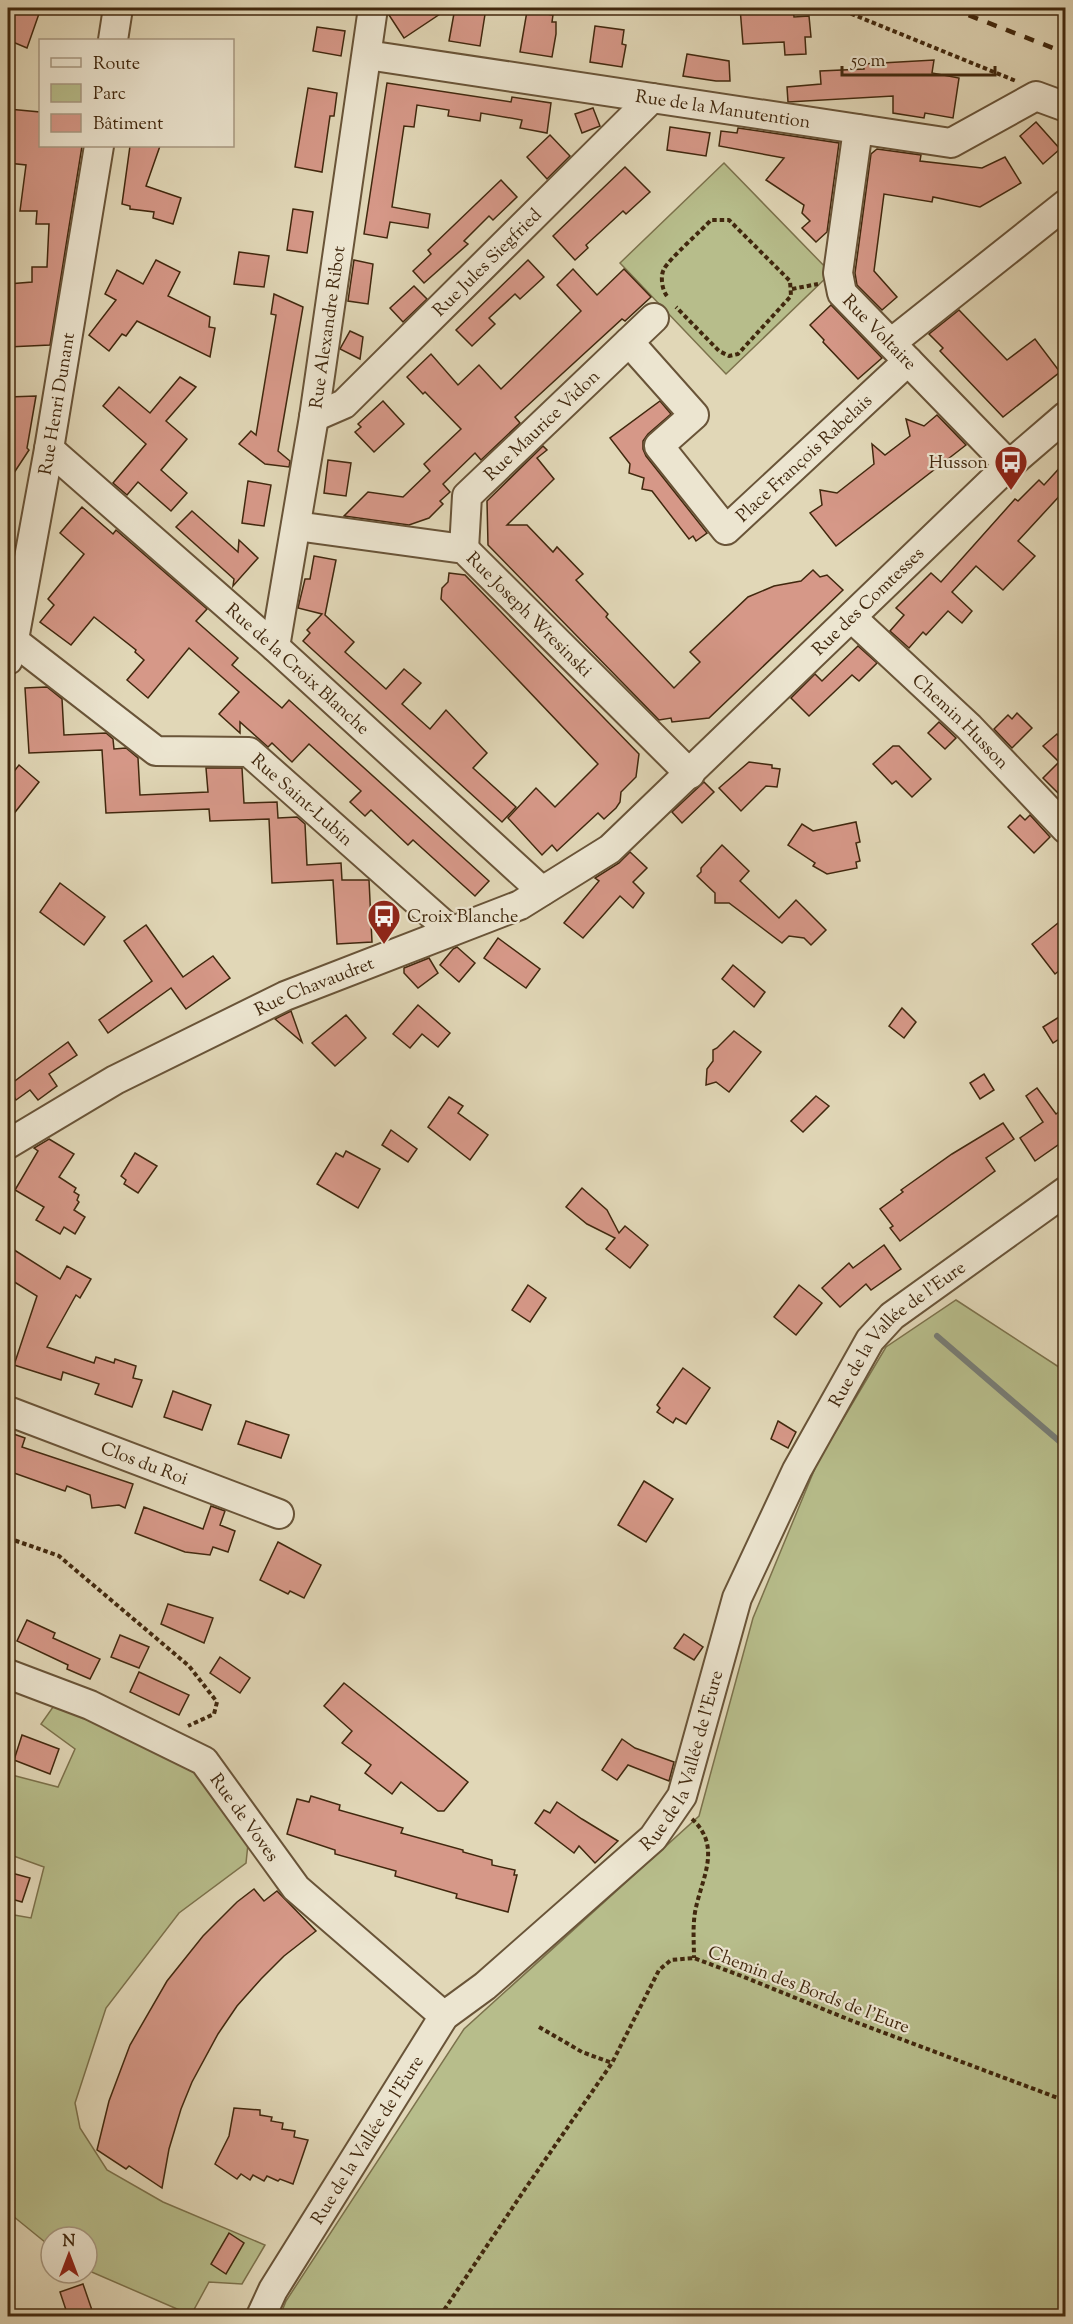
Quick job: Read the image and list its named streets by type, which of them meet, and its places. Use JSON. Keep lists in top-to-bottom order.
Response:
{
  "streets": {
    "street": [
      "Rue de la Manutention",
      "Rue Jules Siegfried",
      "Rue Alexandre Ribot",
      "Rue Voltaire",
      "Rue Henri Dunant",
      "Rue Maurice Vidon",
      "Place François Rabelais",
      "Rue des Comtesses",
      "Rue Joseph Wresinski",
      "Rue de la Croix Blanche",
      "Chemin Husson",
      "Rue Saint-Lubin",
      "Rue Chavaudret",
      "Rue de la Vallée de l'Eure",
      "Clos du Roi",
      "Rue de Voves"
    ],
    "path": ["Chemin des Bords de l'Eure"]
  },
  "crossings": [
    ["Rue de la Manutention", "Rue Jules Siegfried"],
    ["Rue de la Manutention", "Rue Alexandre Ribot"],
    ["Rue de la Manutention", "Rue Voltaire"],
    ["Rue Jules Siegfried", "Rue Alexandre Ribot"],
    ["Rue Alexandre Ribot", "Rue Joseph Wresinski"],
    ["Rue Alexandre Ribot", "Rue de la Croix Blanche"],
    ["Rue Voltaire", "Place François Rabelais"],
    ["Rue Voltaire", "Rue des Comtesses"],
    ["Rue Henri Dunant", "Rue de la Croix Blanche"],
    ["Rue Henri Dunant", "Rue Saint-Lubin"],
    ["Rue Maurice Vidon", "Place François Rabelais"],
    ["Rue Maurice Vidon", "Rue Joseph Wresinski"],
    ["Rue des Comtesses", "Rue Joseph Wresinski"],
    ["Rue des Comtesses", "Chemin Husson"],
    ["Rue des Comtesses", "Rue Chavaudret"],
    ["Rue Joseph Wresinski", "Rue Chavaudret"],
    ["Rue de la Croix Blanche", "Rue Chavaudret"],
    ["Rue Saint-Lubin", "Rue Chavaudret"],
    ["Rue de la Vallée de l'Eure", "Rue de Voves"]
  ],
  "places": {
    "bus stop": ["Husson", "Croix Blanche"]
  },
  "legend": ["Route", "Parc", "Bâtiment"],
  "scale_bar": "50 m",
  "north": "top"
}
